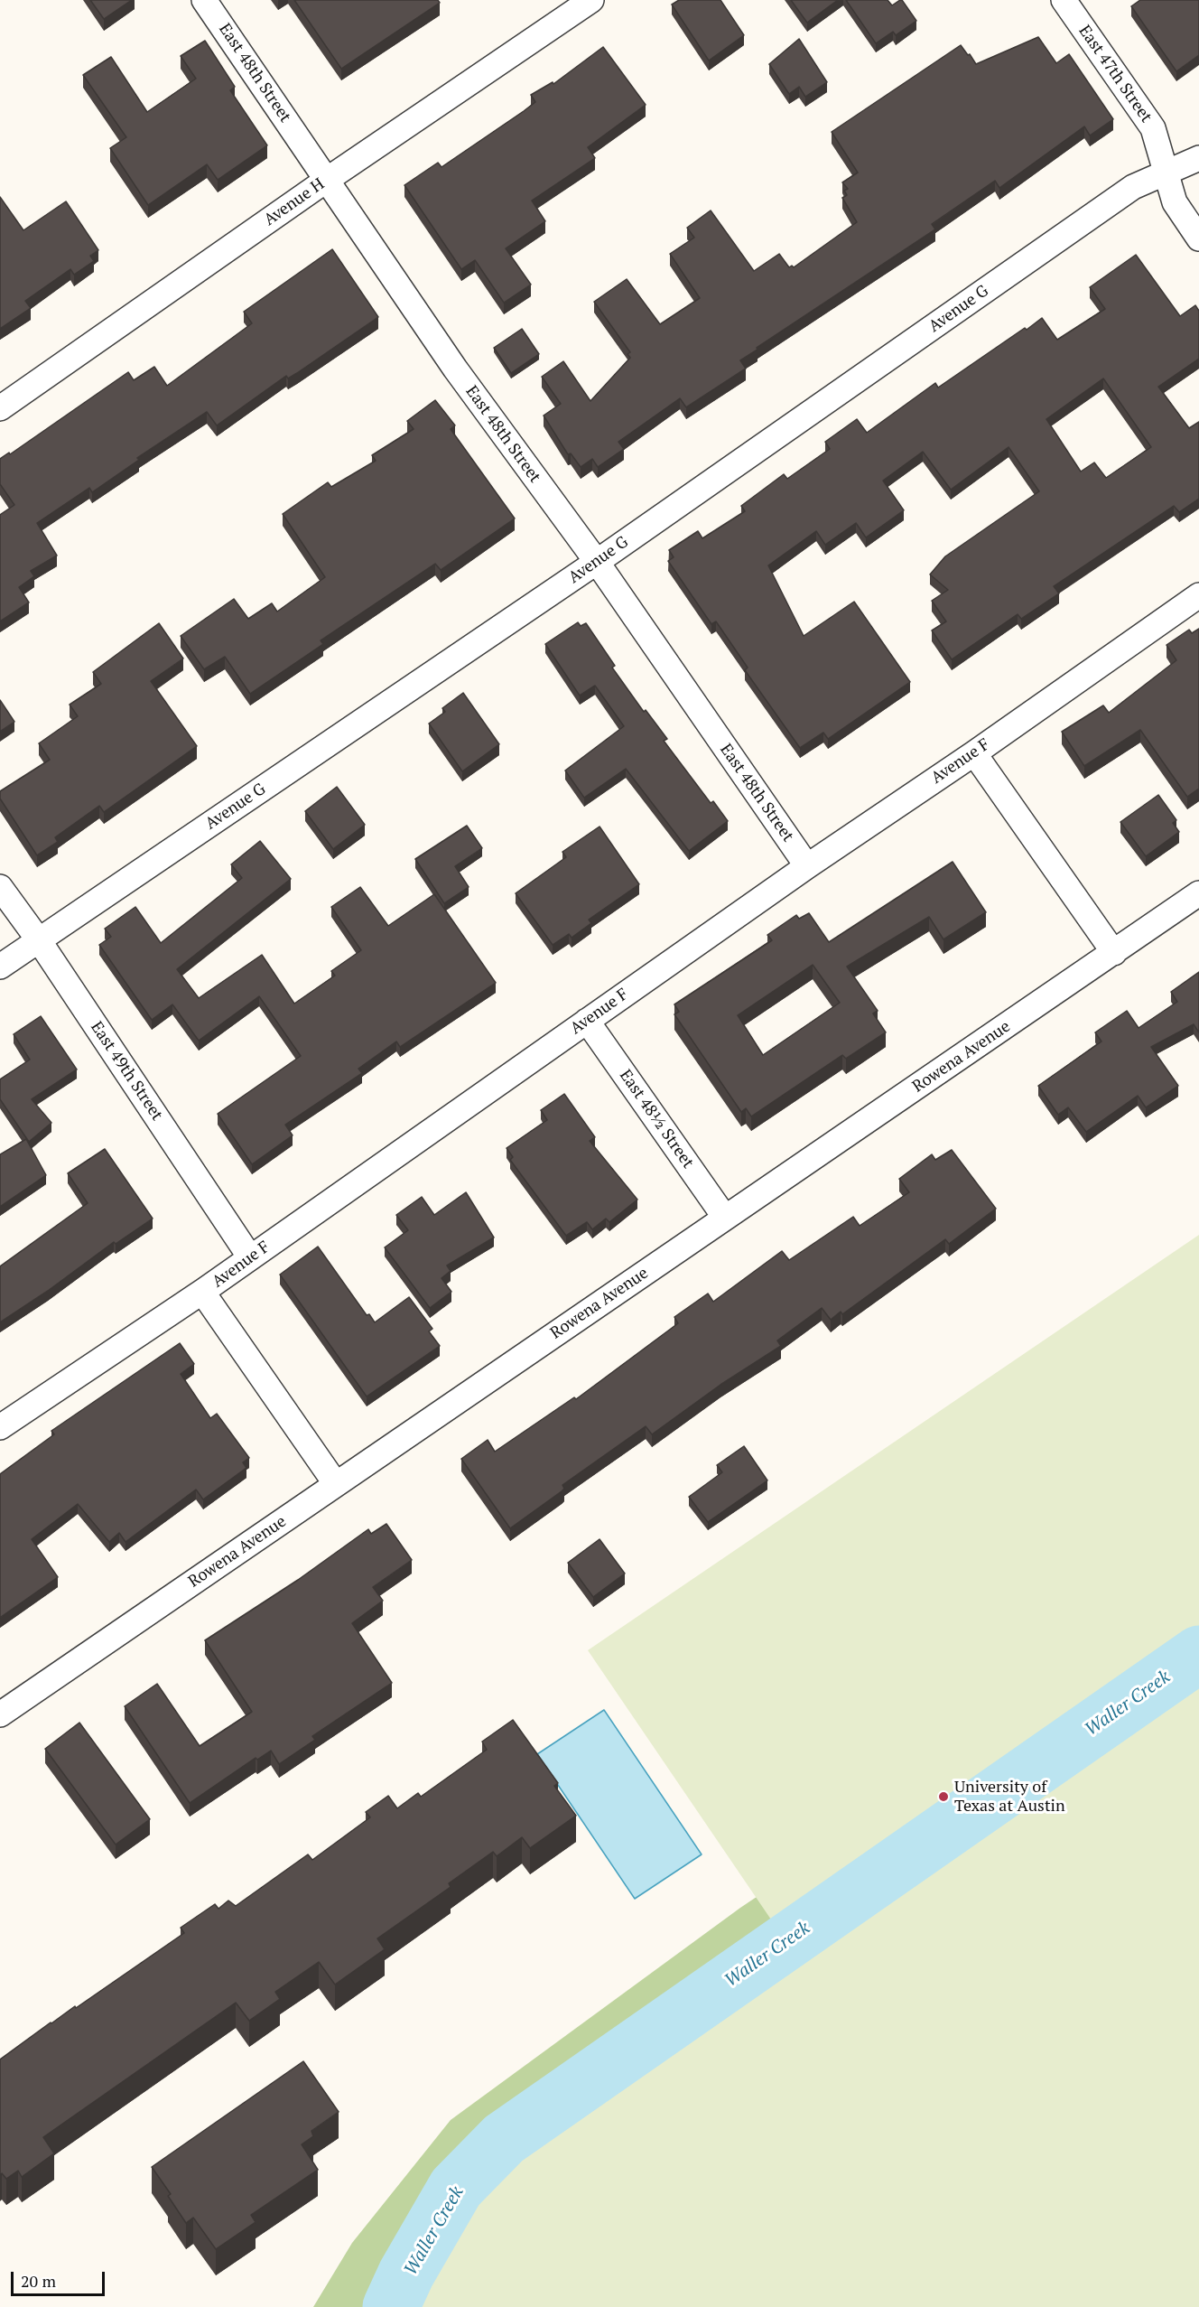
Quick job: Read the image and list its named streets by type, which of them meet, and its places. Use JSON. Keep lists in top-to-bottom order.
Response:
{
  "streets": {
    "street": [
      "East 48th Street",
      "East 47th Street",
      "Avenue H",
      "Avenue G",
      "Avenue F",
      "Rowena Avenue",
      "East 49th Street",
      "East 48½ Street"
    ]
  },
  "crossings": [
    ["East 48th Street", "Avenue H"],
    ["East 48th Street", "Avenue G"],
    ["East 48th Street", "Avenue F"],
    ["East 47th Street", "Avenue G"],
    ["Avenue G", "East 49th Street"],
    ["Avenue F", "East 49th Street"],
    ["Avenue F", "East 48½ Street"],
    ["Rowena Avenue", "East 48½ Street"]
  ],
  "water": ["Waller Creek"],
  "places": ["University of Texas at Austin"],
  "scale_bar": "20 m"
}
